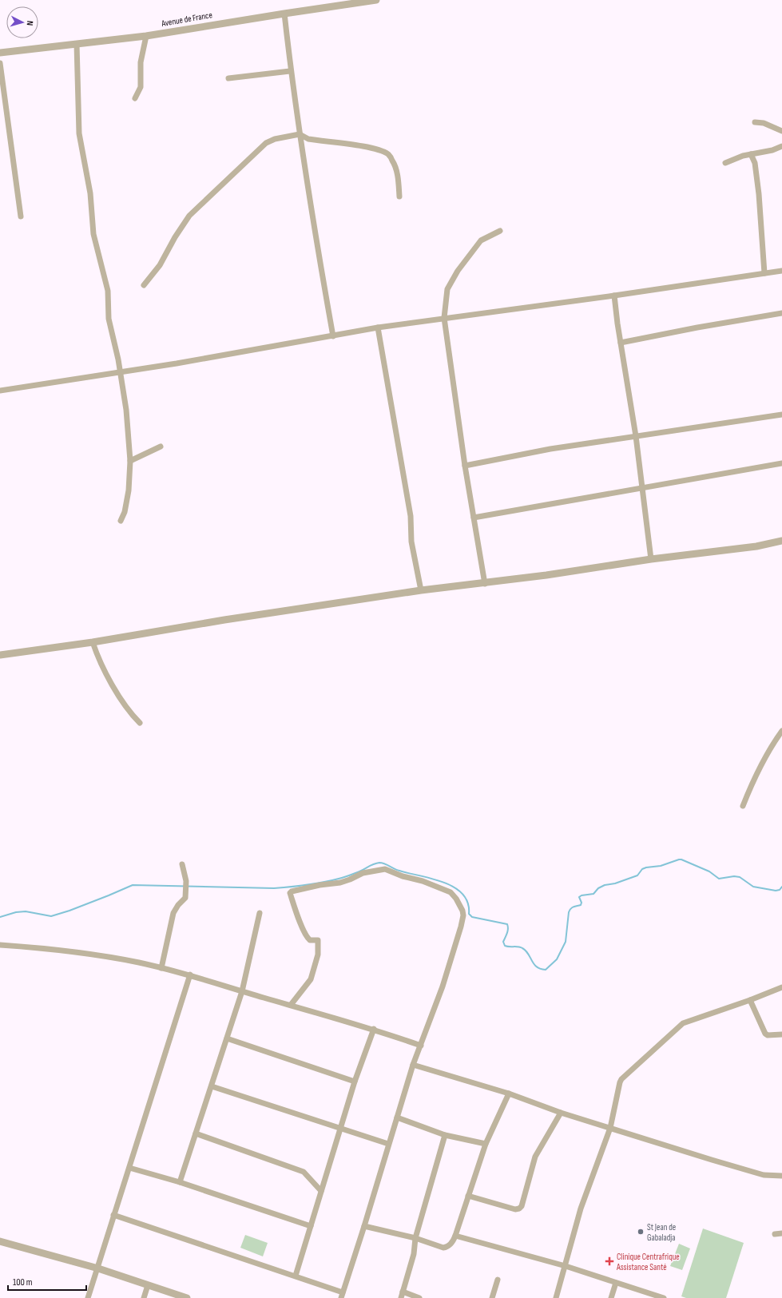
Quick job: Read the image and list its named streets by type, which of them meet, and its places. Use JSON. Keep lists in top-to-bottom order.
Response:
{
  "streets": {
    "street": ["Avenue de France"]
  },
  "places": {
    "other": ["St Jean de Gabaladja"],
    "health": ["Clinique Centrafrique Assistance Santé"]
  },
  "scale_bar": "100 m",
  "north": "right"
}
